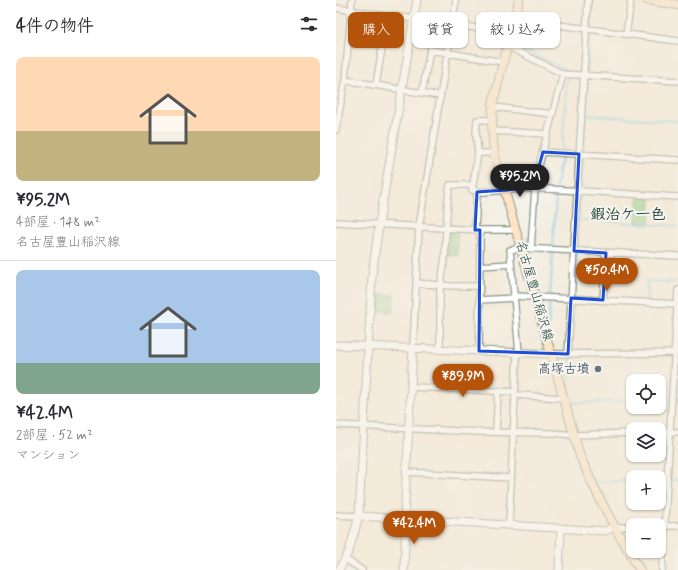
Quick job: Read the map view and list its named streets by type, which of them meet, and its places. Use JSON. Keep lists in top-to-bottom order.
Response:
{
  "streets": {
    "main road": ["名古屋豊山稲沢線"]
  },
  "districts": ["鍜治ケ一色"],
  "places": ["高塚古墳"],
  "page": {
    "heading": "4件の物件",
    "chip": ["購入", "賃貸", "絞り込み"],
    "list": [
      {
        "name": "¥95.2M",
        "note": "4部屋 · 148 m² · 名古屋豊山稲沢線"
      },
      {
        "name": "¥42.4M",
        "note": "2部屋 · 52 m² · マンション"
      }
    ],
    "price": [
      "¥95.2M",
      "¥50.4M",
      "¥89.9M",
      "¥42.4M"
    ],
    "map_buttons": ["+", "−"]
  }
}
